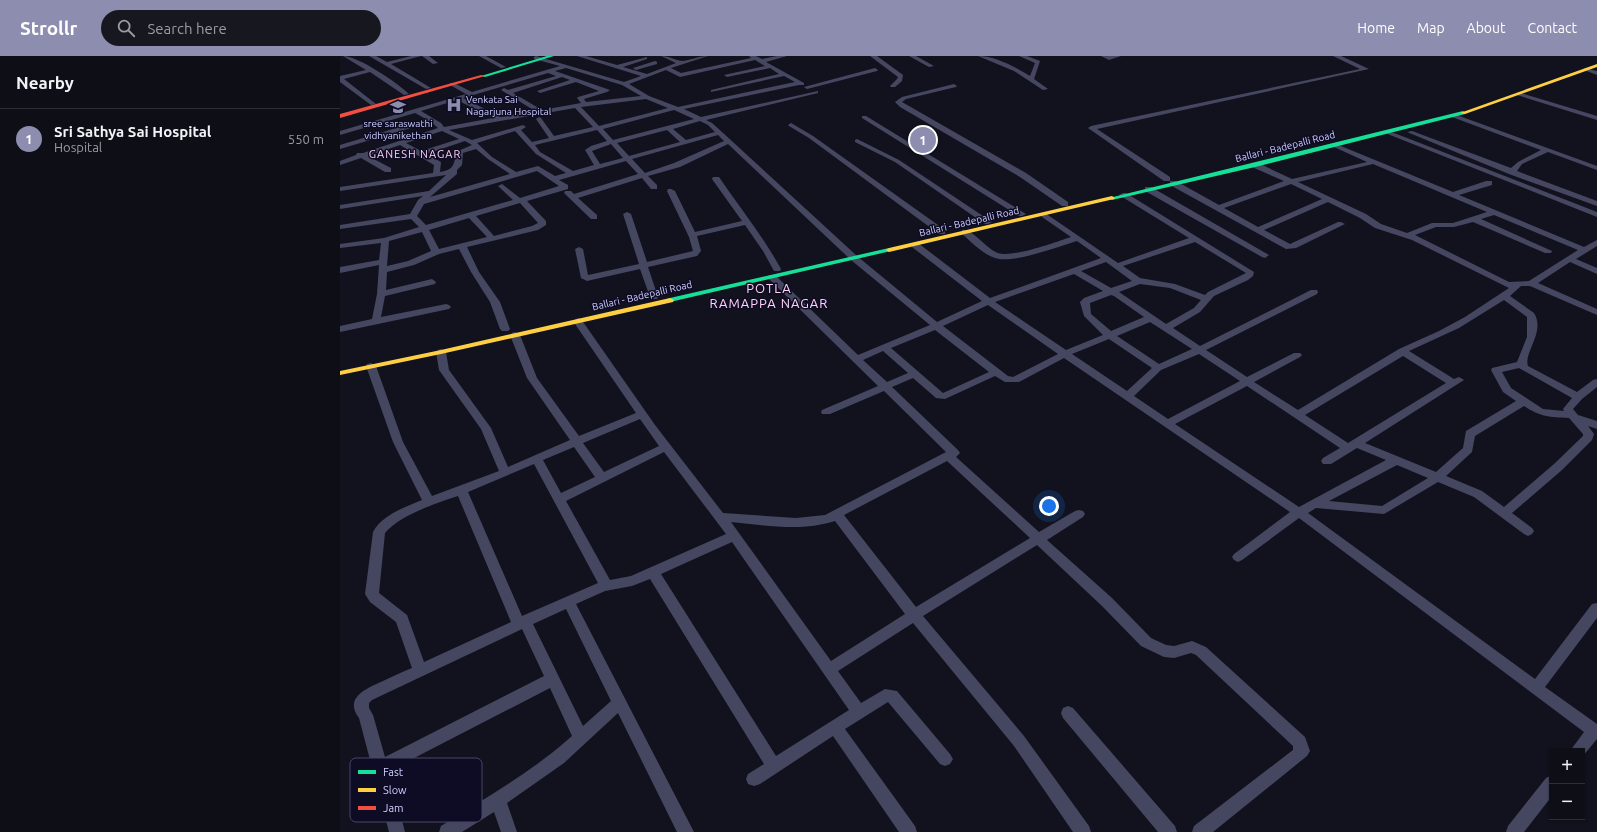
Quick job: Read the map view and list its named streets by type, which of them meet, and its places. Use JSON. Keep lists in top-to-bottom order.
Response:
{
  "streets": {
    "highway": ["Ballari - Badepalli Road"]
  },
  "districts": ["GANESH NAGAR", "POTLA RAMAPPA NAGAR"],
  "places": {
    "hospital": ["Venkata Sai Nagarjuna Hospital"],
    "school or university": ["sree saraswathi vidhyanikethan"]
  },
  "legend": ["Fast", "Slow", "Jam"],
  "page": {
    "header": "Strollr",
    "search": "Search here",
    "nav": [
      "Home",
      "Map",
      "About",
      "Contact"
    ],
    "heading": "Nearby",
    "list": [
      {
        "mark": "1",
        "name": "Sri Sathya Sai Hospital",
        "note": "Hospital",
        "value": "550 m"
      }
    ],
    "pins": "1",
    "map_buttons": ["+", "−"]
  }
}
